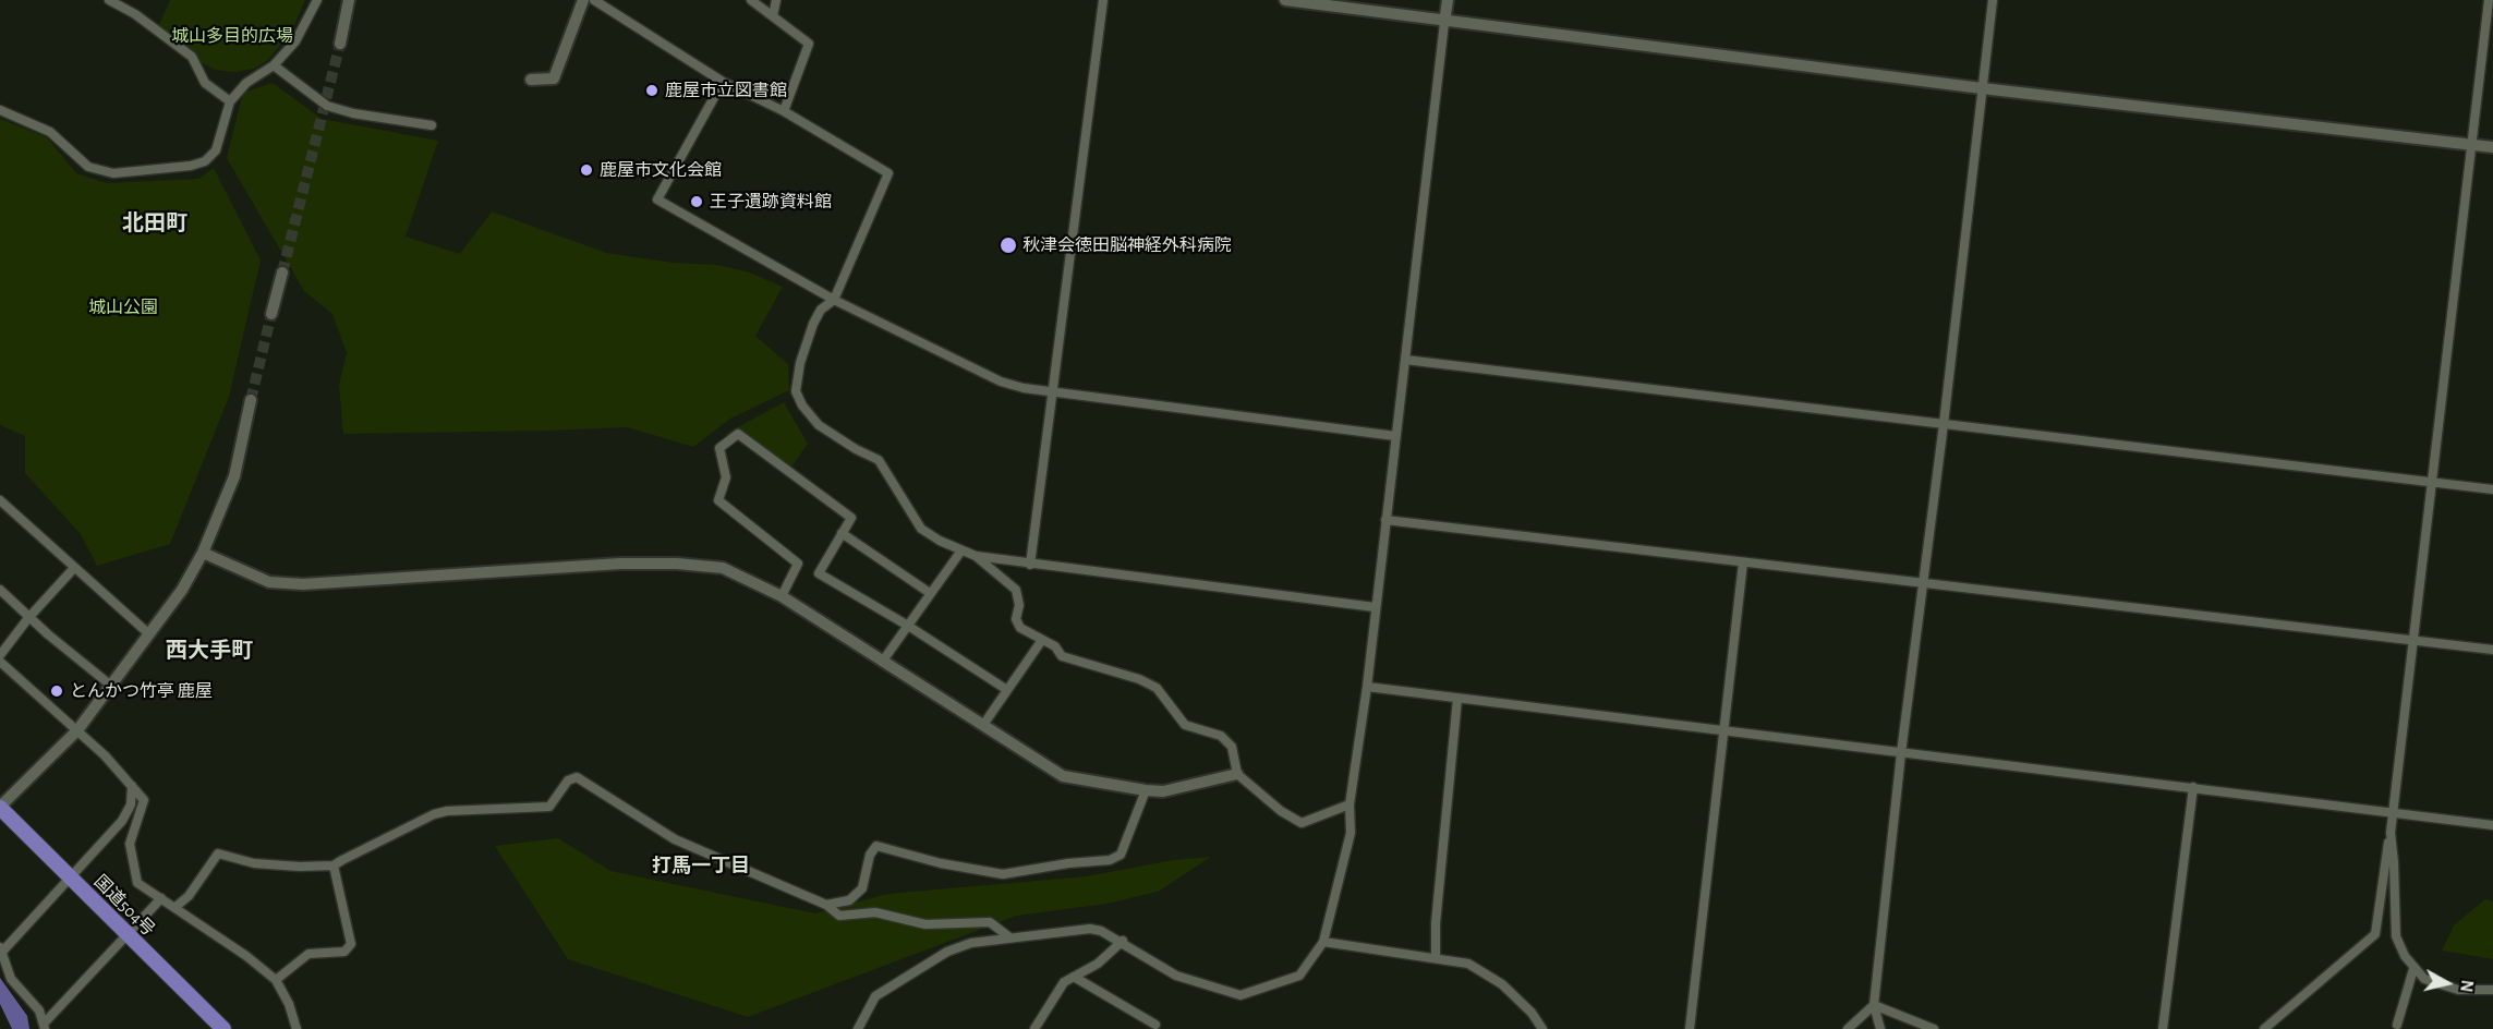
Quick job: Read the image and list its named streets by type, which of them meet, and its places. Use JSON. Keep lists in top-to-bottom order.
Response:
{
  "streets": {
    "highway": ["国道504号"]
  },
  "districts": ["北田町", "西大手町", "打馬一丁目"],
  "parks": ["城山多目的広場", "城山公園"],
  "places": [
    "鹿屋市立図書館",
    "鹿屋市文化会館",
    "王子遺跡資料館",
    "秋津会徳田脳神経外科病院",
    "とんかつ竹亭 鹿屋"
  ],
  "north": "right"
}
